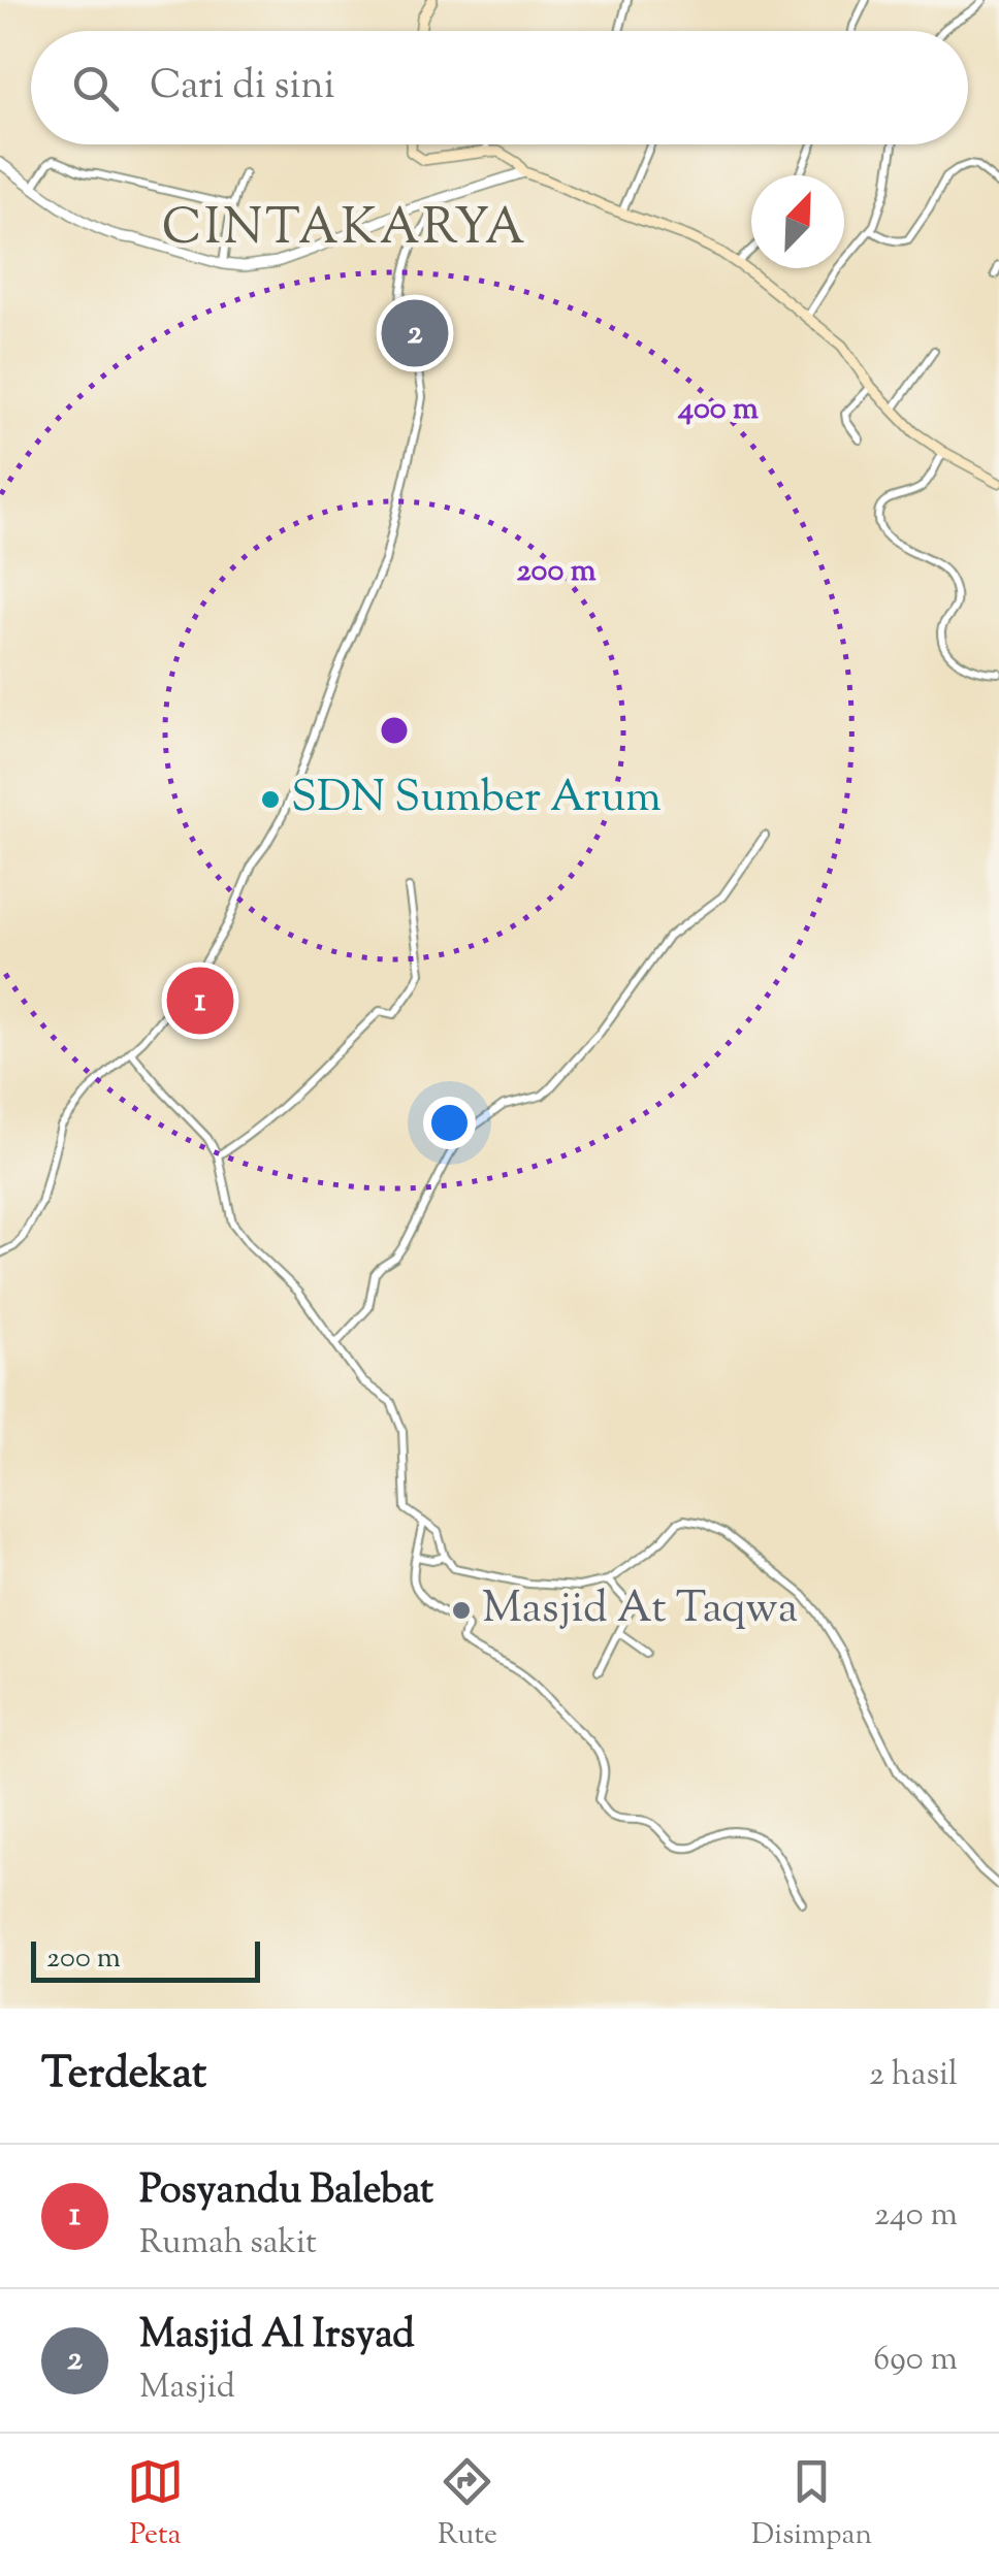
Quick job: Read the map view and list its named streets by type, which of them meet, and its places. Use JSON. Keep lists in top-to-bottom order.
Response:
{
  "districts": ["CINTAKARYA"],
  "places": ["SDN Sumber Arum", "Masjid At Taqwa"],
  "scale_bar": "200 m",
  "north": "top right",
  "page": {
    "search": "Cari di sini",
    "pins": ["2", "1"],
    "scale": "200 m",
    "heading": ["Terdekat", "2 hasil"],
    "list": [
      {
        "mark": "1",
        "name": "Posyandu Balebat",
        "note": "Rumah sakit",
        "value": "240 m"
      },
      {
        "mark": "2",
        "name": "Masjid Al Irsyad",
        "note": "Masjid",
        "value": "690 m"
      }
    ],
    "nav": ["Peta", "Rute", "Disimpan"]
  },
  "rings": ["400 m", "200 m"]
}
